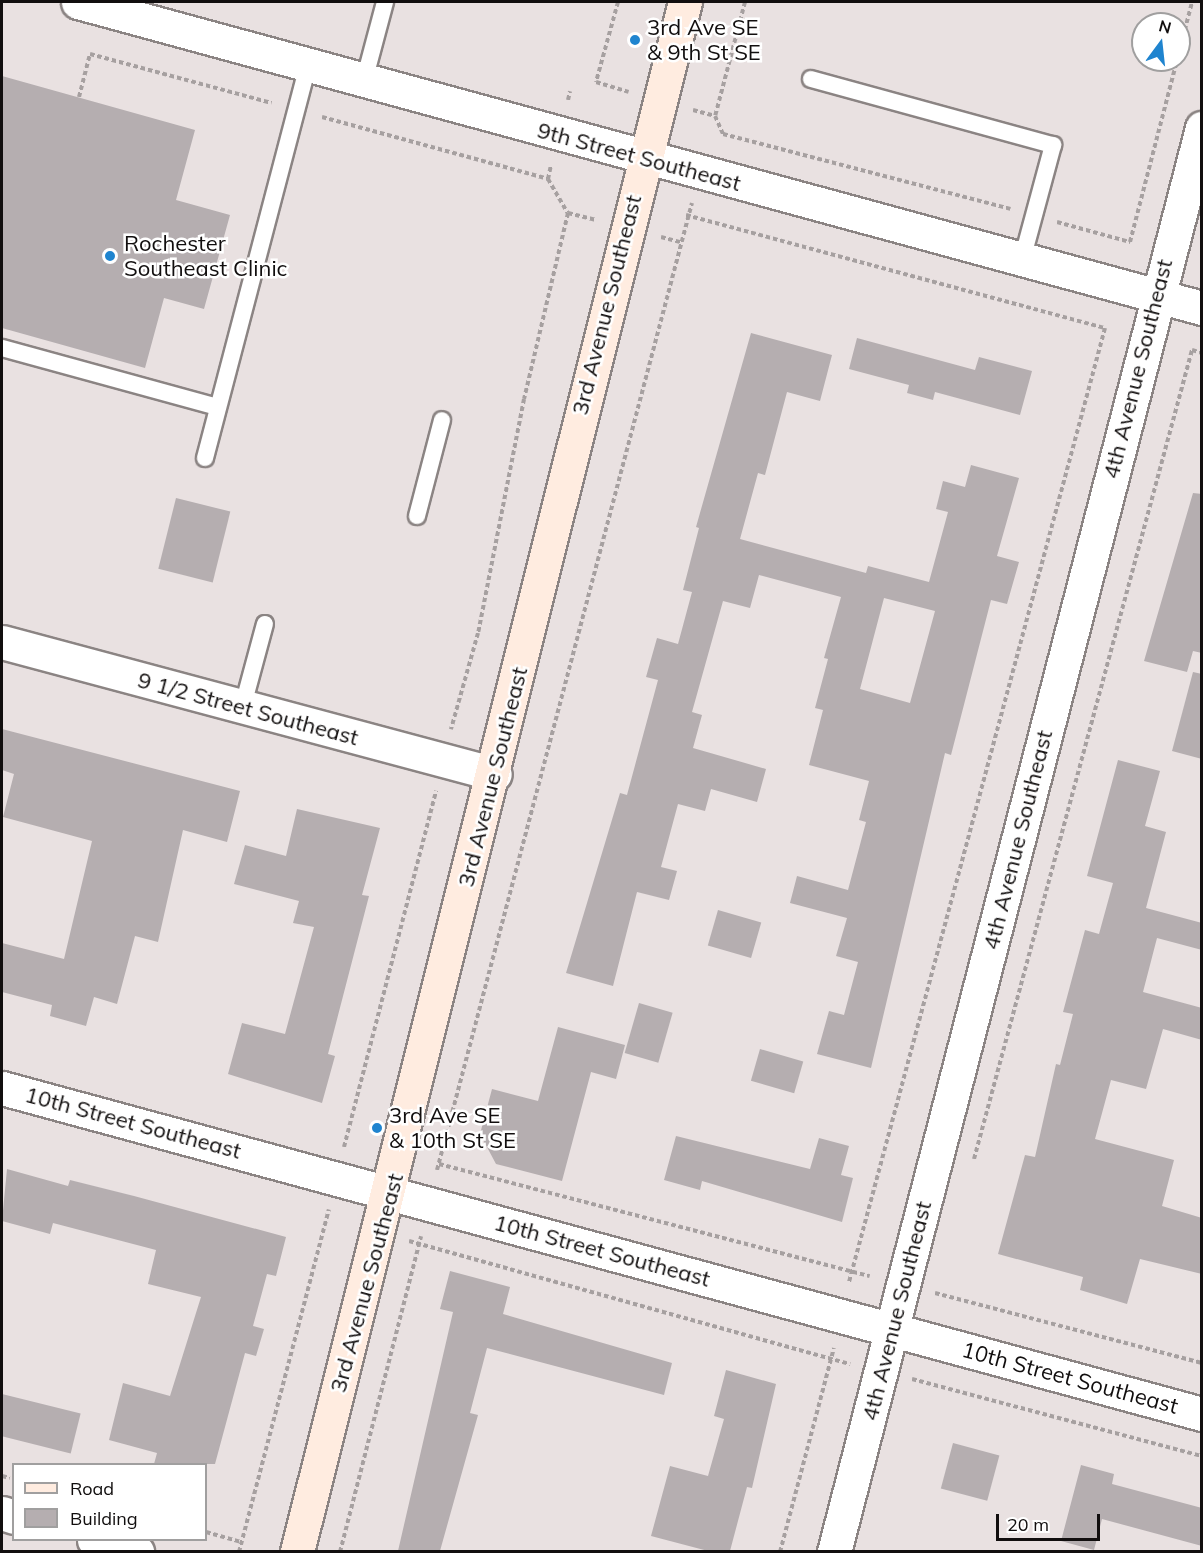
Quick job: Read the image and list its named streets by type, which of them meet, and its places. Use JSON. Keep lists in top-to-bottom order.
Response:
{
  "streets": {
    "main road": ["3rd Avenue Southeast"],
    "street": [
      "9th Street Southeast",
      "4th Avenue Southeast",
      "9 1/2 Street Southeast",
      "10th Street Southeast"
    ]
  },
  "crossings": [
    ["9th Street Southeast", "3rd Avenue Southeast"],
    ["9th Street Southeast", "4th Avenue Southeast"],
    ["3rd Avenue Southeast", "9 1/2 Street Southeast"],
    ["3rd Avenue Southeast", "10th Street Southeast"],
    ["4th Avenue Southeast", "10th Street Southeast"]
  ],
  "places": ["3rd Ave SE & 9th St SE", "Rochester Southeast Clinic", "3rd Ave SE & 10th St SE"],
  "legend": ["Road", "Building"],
  "scale_bar": "20 m",
  "north": "top"
}
